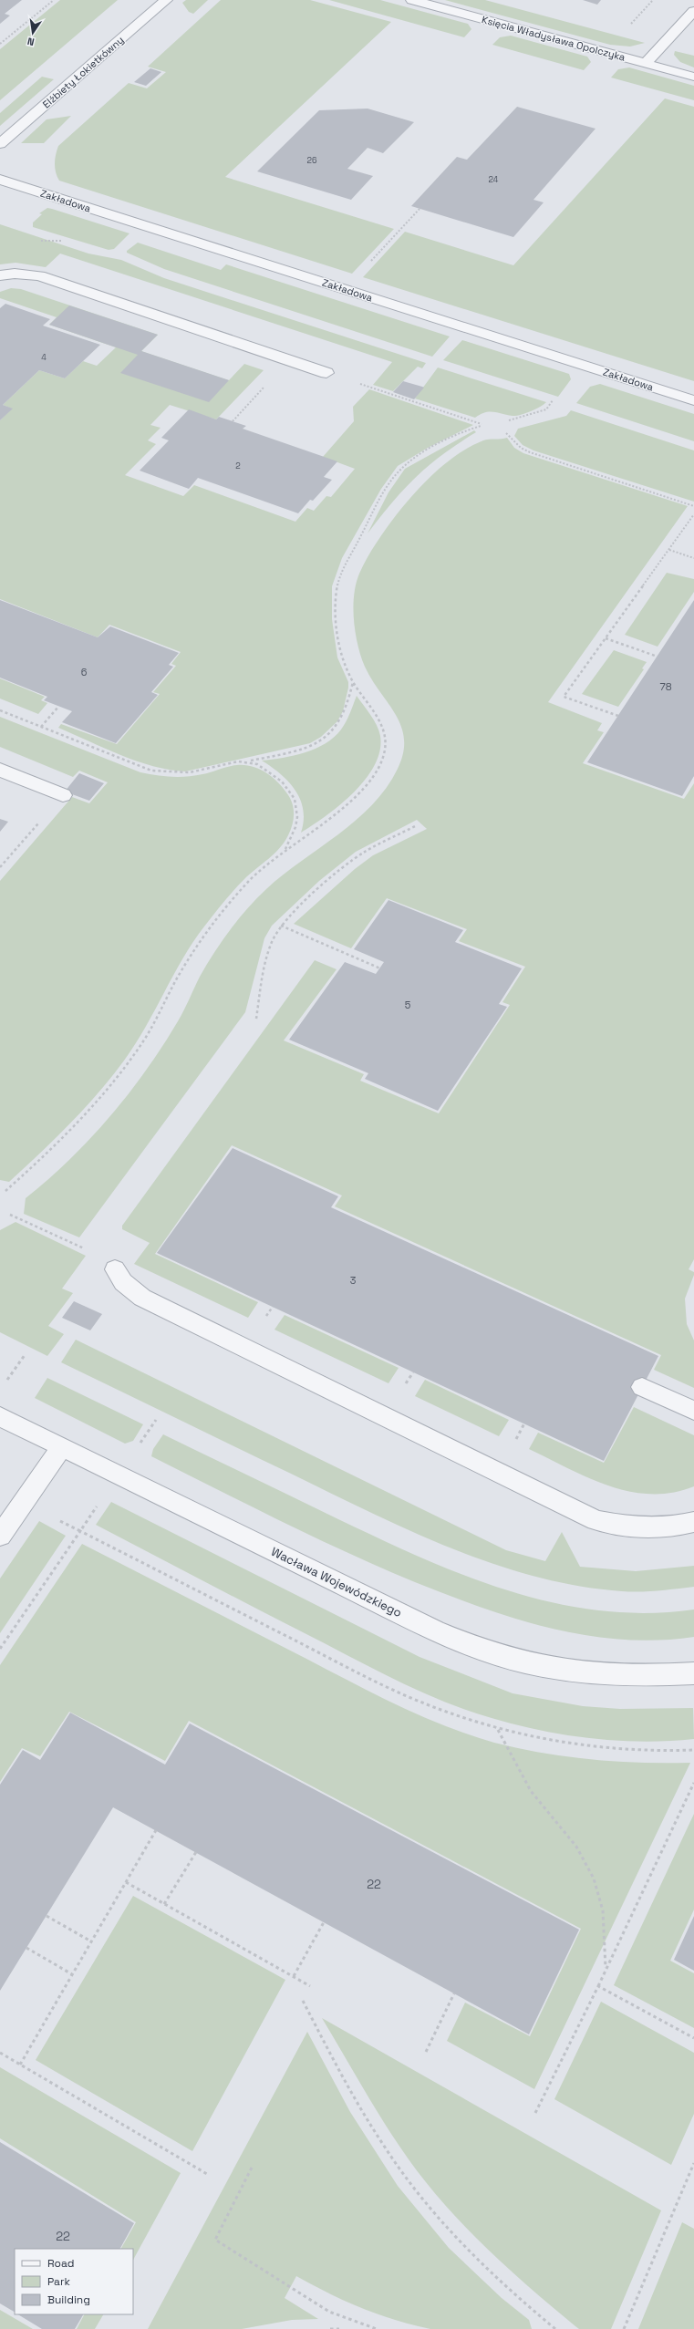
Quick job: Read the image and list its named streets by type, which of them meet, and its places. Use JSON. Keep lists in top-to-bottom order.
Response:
{
  "streets": {
    "street": [
      "Księcia Władysława Opolczyka",
      "Elżbiety Łokietkówny",
      "Zakładowa",
      "Wacława Wojewódzkiego"
    ]
  },
  "house_numbers": [
    "26",
    "24",
    "4",
    "2",
    "6",
    "78",
    "5",
    "3",
    "22",
    "22"
  ],
  "legend": ["Road", "Park", "Building"],
  "north": "bottom"
}
